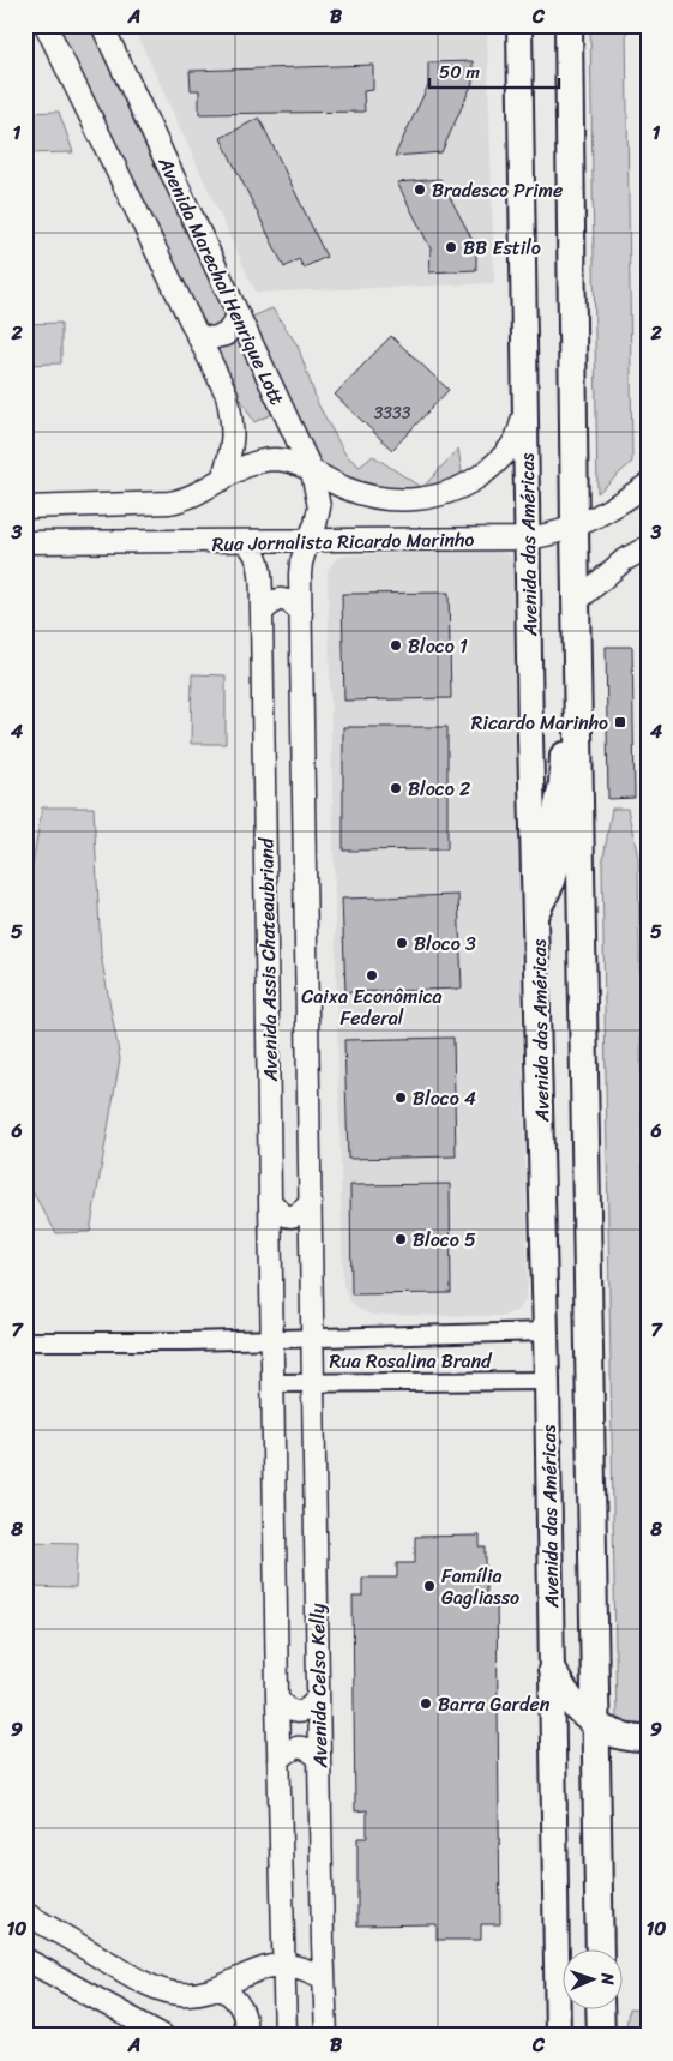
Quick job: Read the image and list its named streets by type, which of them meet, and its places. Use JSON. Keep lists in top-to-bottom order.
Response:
{
  "streets": {
    "main road": ["Avenida das Américas"],
    "street": [
      "Avenida Marechal Henrique Lott",
      "Rua Jornalista Ricardo Marinho",
      "Avenida Assis Chateaubriand",
      "Rua Rosalina Brand",
      "Avenida Celso Kelly"
    ]
  },
  "crossings": [
    ["Avenida Marechal Henrique Lott", "Rua Jornalista Ricardo Marinho"],
    ["Avenida Marechal Henrique Lott", "Avenida Assis Chateaubriand"],
    ["Rua Jornalista Ricardo Marinho", "Avenida das Américas"],
    ["Rua Jornalista Ricardo Marinho", "Avenida Assis Chateaubriand"],
    ["Avenida das Américas", "Rua Rosalina Brand"],
    ["Avenida Assis Chateaubriand", "Rua Rosalina Brand"],
    ["Avenida Assis Chateaubriand", "Avenida Celso Kelly"],
    ["Rua Rosalina Brand", "Avenida Celso Kelly"]
  ],
  "places": {
    "other": [
      "Bradesco Prime",
      "BB Estilo",
      "Bloco 1",
      "Bloco 2",
      "Bloco 3",
      "Caixa Econômica Federal",
      "Bloco 4",
      "Bloco 5",
      "Família Gagliasso",
      "Barra Garden"
    ],
    "transit": ["Ricardo Marinho"]
  },
  "house_numbers": ["3333"],
  "scale_bar": "50 m",
  "north": "right",
  "grid": {
    "columns": ["A", "B", "C"],
    "rows": [
      "1",
      "2",
      "3",
      "4",
      "5",
      "6",
      "7",
      "8",
      "9",
      "10"
    ]
  }
}
